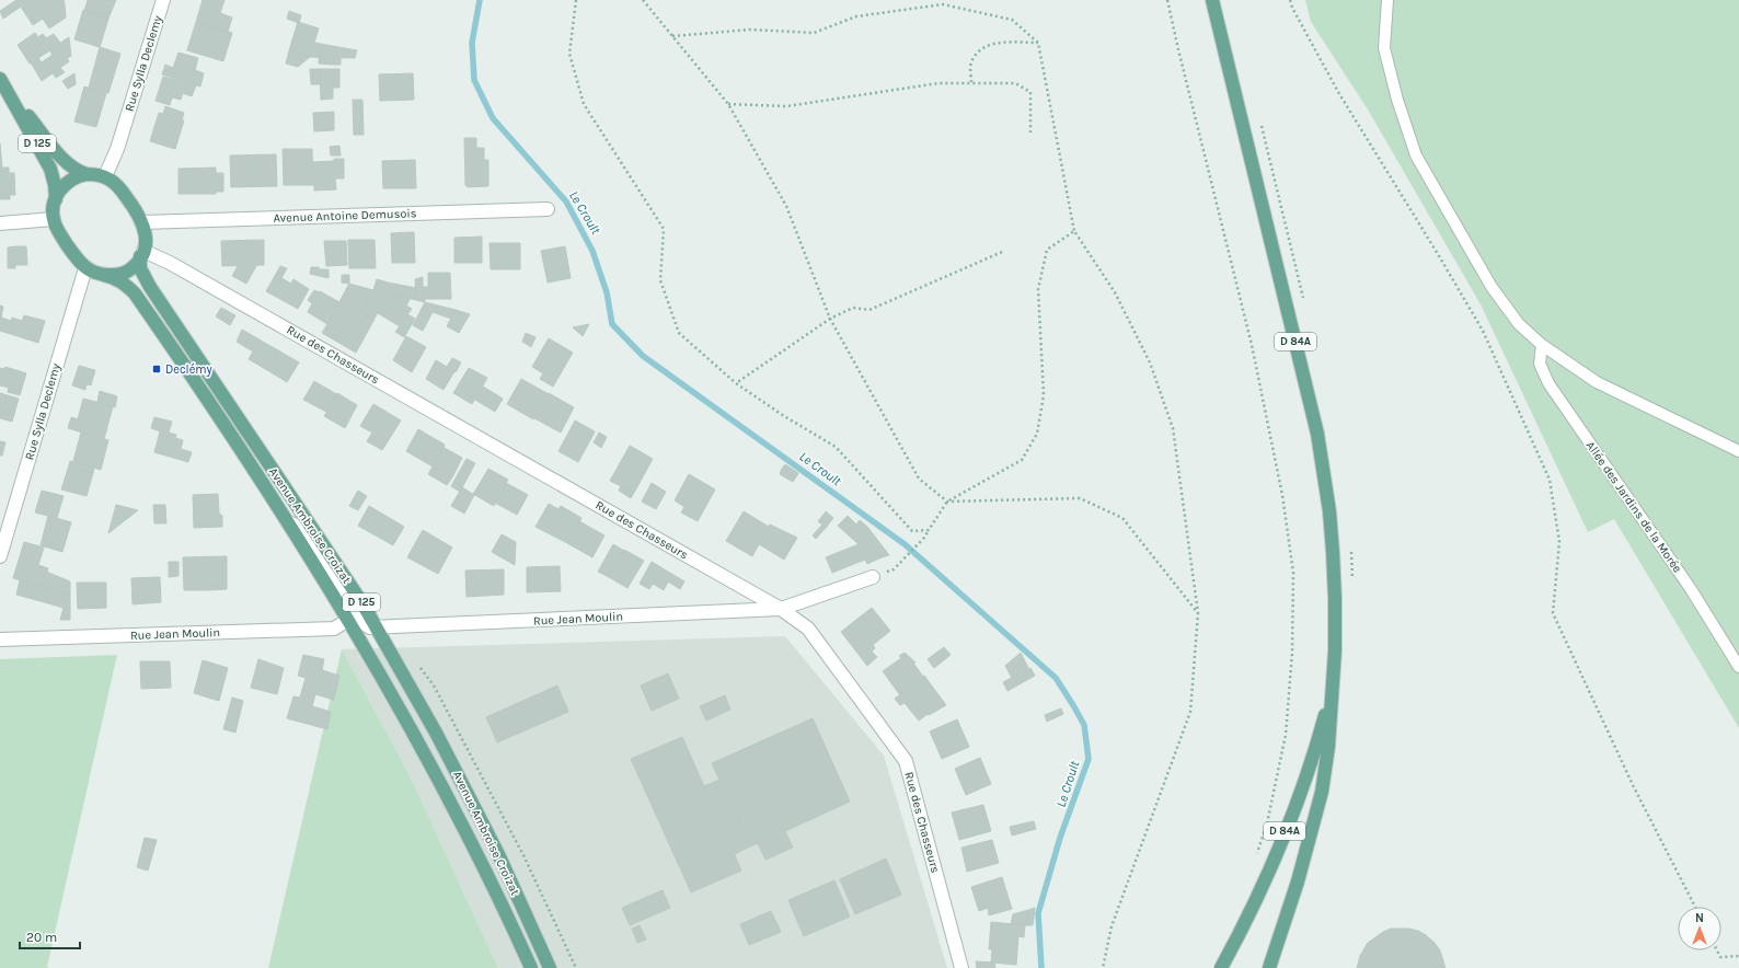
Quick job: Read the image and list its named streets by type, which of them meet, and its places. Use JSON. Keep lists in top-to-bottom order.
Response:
{
  "streets": {
    "main road": ["D 125", "D 84A", "Avenue Ambroise Croizat"],
    "street": [
      "Rue Sylla Declemy",
      "Avenue Antoine Demusois",
      "Rue des Chasseurs",
      "Rue Jean Moulin"
    ],
    "lane": ["Allée des Jardins de la Morée"]
  },
  "crossings": [
    ["Rue Sylla Declemy", "D 125"],
    ["Rue Sylla Declemy", "Avenue Antoine Demusois"],
    ["Rue Sylla Declemy", "Rue des Chasseurs"],
    ["Rue Sylla Declemy", "Avenue Ambroise Croizat"],
    ["D 125", "Avenue Antoine Demusois"],
    ["D 125", "Rue des Chasseurs"],
    ["D 125", "Avenue Ambroise Croizat"],
    ["Avenue Antoine Demusois", "Rue des Chasseurs"],
    ["Avenue Antoine Demusois", "Avenue Ambroise Croizat"],
    ["Rue des Chasseurs", "Avenue Ambroise Croizat"],
    ["Rue des Chasseurs", "Rue Jean Moulin"],
    ["Avenue Ambroise Croizat", "Rue Jean Moulin"]
  ],
  "water": ["Le Croult"],
  "places": {
    "transit": ["Declémy"]
  },
  "scale_bar": "20 m",
  "north": "top"
}
